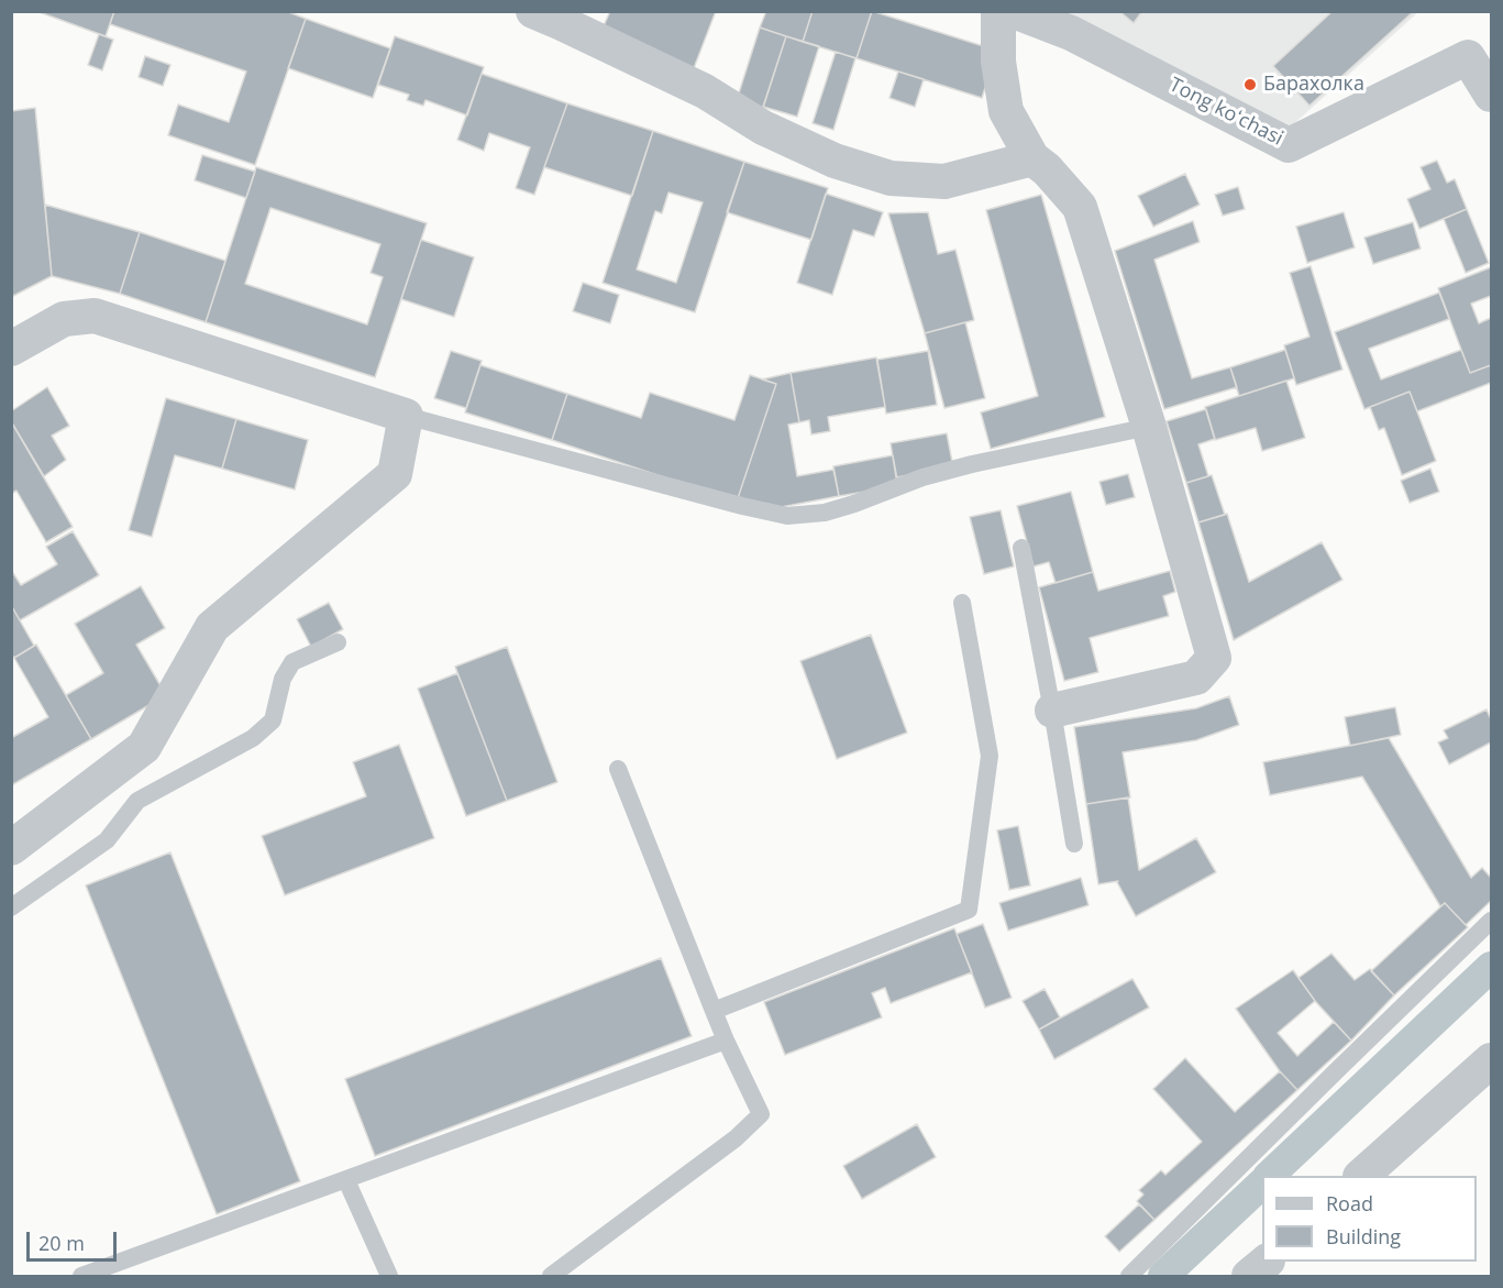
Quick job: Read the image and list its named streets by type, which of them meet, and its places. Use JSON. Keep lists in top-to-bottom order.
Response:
{
  "streets": {
    "street": ["Tong koʻchasi"]
  },
  "places": ["Барахолка"],
  "legend": ["Road", "Building"],
  "scale_bar": "20 m"
}
